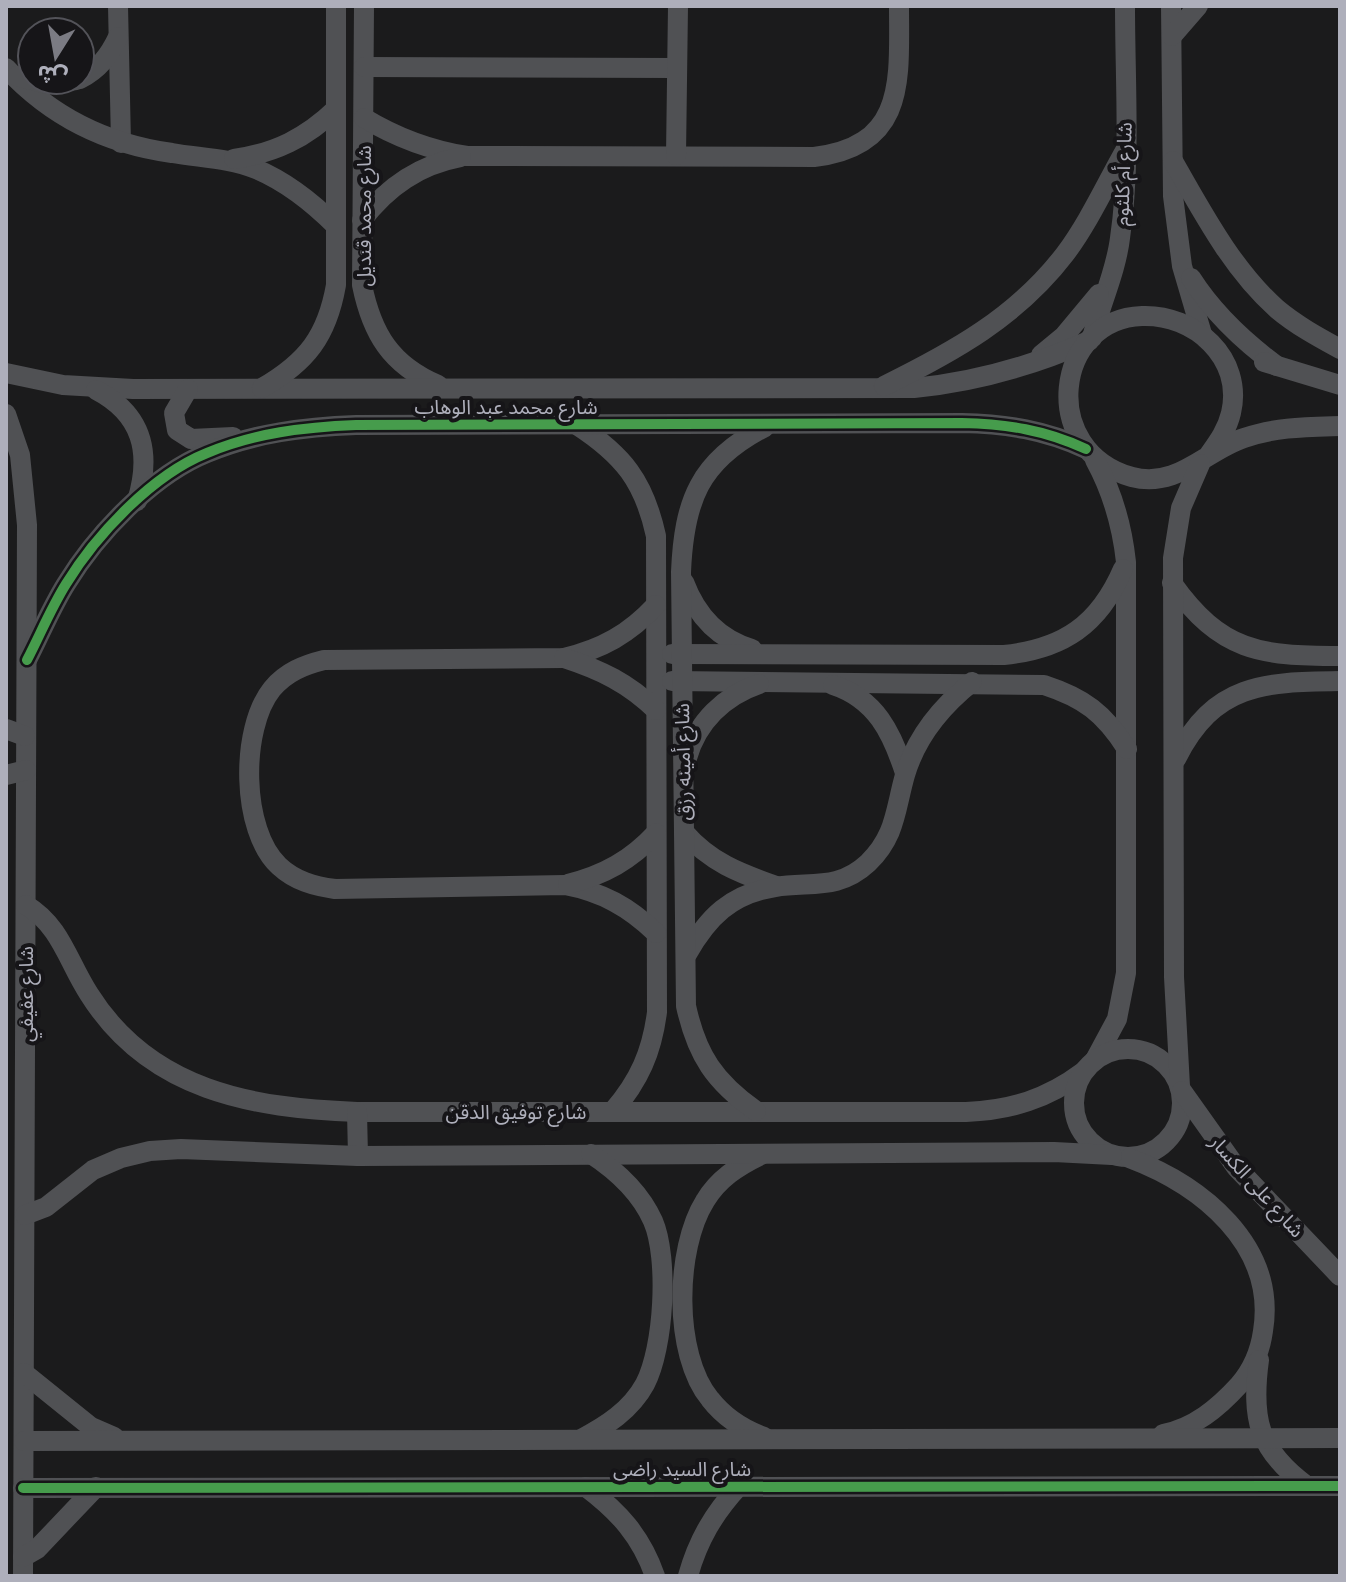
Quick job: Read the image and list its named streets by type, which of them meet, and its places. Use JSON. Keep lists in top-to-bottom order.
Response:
{
  "streets": {
    "street": [
      "شارع أم كلثوم",
      "شارع محمد قنديل",
      "شارع محمد عبد الوهاب",
      "شارع أمينه رزق",
      "شارع عفيفي",
      "شارع توفيق الدقن",
      "شارع على الكسار",
      "شارع السيد راضى"
    ]
  },
  "crossings": [
    ["شارع أم كلثوم", "شارع محمد عبد الوهاب"],
    ["شارع محمد قنديل", "شارع محمد عبد الوهاب"],
    ["شارع محمد عبد الوهاب", "شارع أمينه رزق"],
    ["شارع محمد عبد الوهاب", "شارع عفيفي"],
    ["شارع أمينه رزق", "شارع توفيق الدقن"],
    ["شارع عفيفي", "شارع توفيق الدقن"],
    ["شارع عفيفي", "شارع السيد راضى"],
    ["شارع توفيق الدقن", "شارع على الكسار"]
  ],
  "north": "bottom"
}
